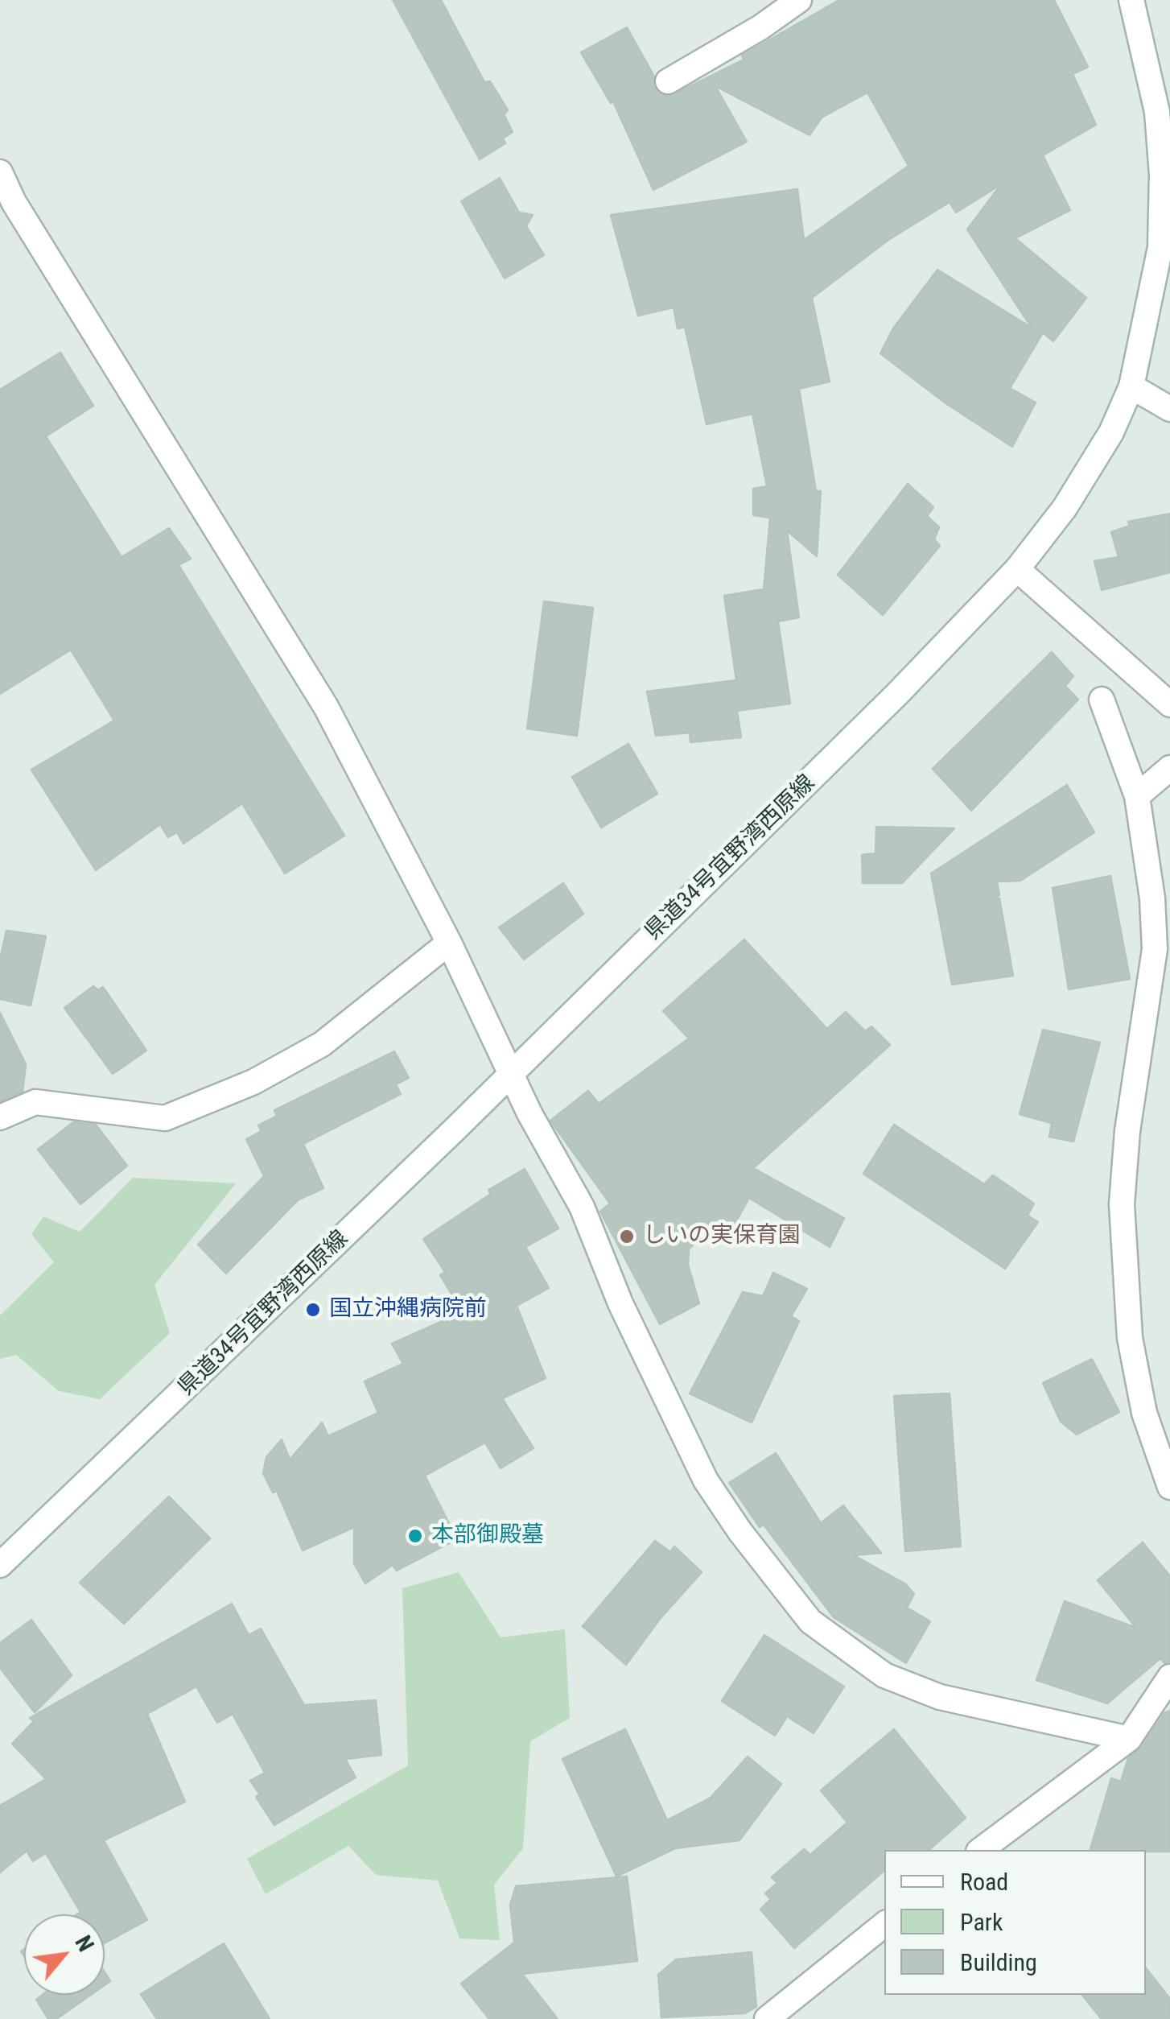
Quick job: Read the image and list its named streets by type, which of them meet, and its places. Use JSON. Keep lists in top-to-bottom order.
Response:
{
  "streets": {
    "street": ["県道34号宜野湾西原線"]
  },
  "places": ["しいの実保育園", "国立沖縄病院前", "本部御殿墓"],
  "legend": ["Road", "Park", "Building"],
  "north": "top right"
}
